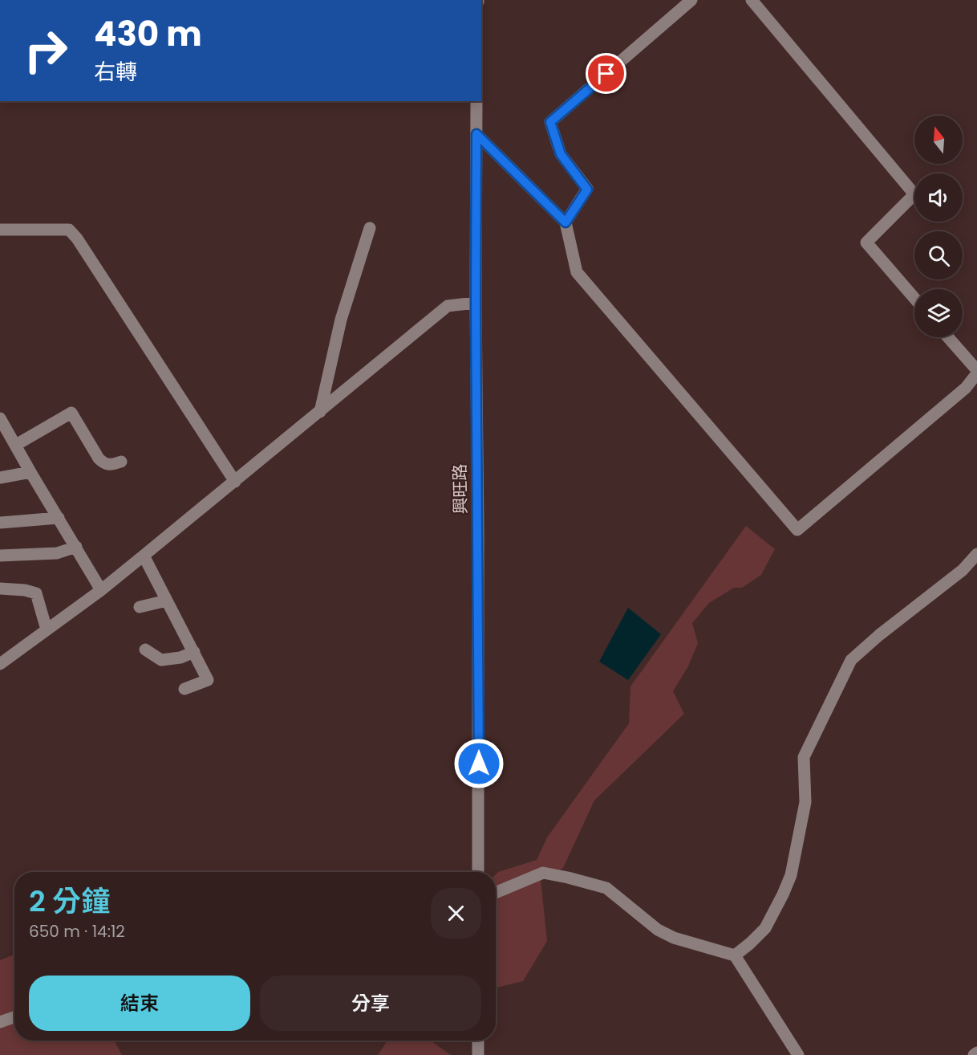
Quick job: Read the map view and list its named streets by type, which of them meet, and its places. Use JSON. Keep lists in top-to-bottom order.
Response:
{
  "streets": {
    "street": ["興旺路"]
  },
  "north": "top",
  "page": {
    "turn": ["430 m", "右轉"],
    "heading": ["2 分鐘", "650 m · 14:12"],
    "buttons": ["結束", "分享"]
  }
}
